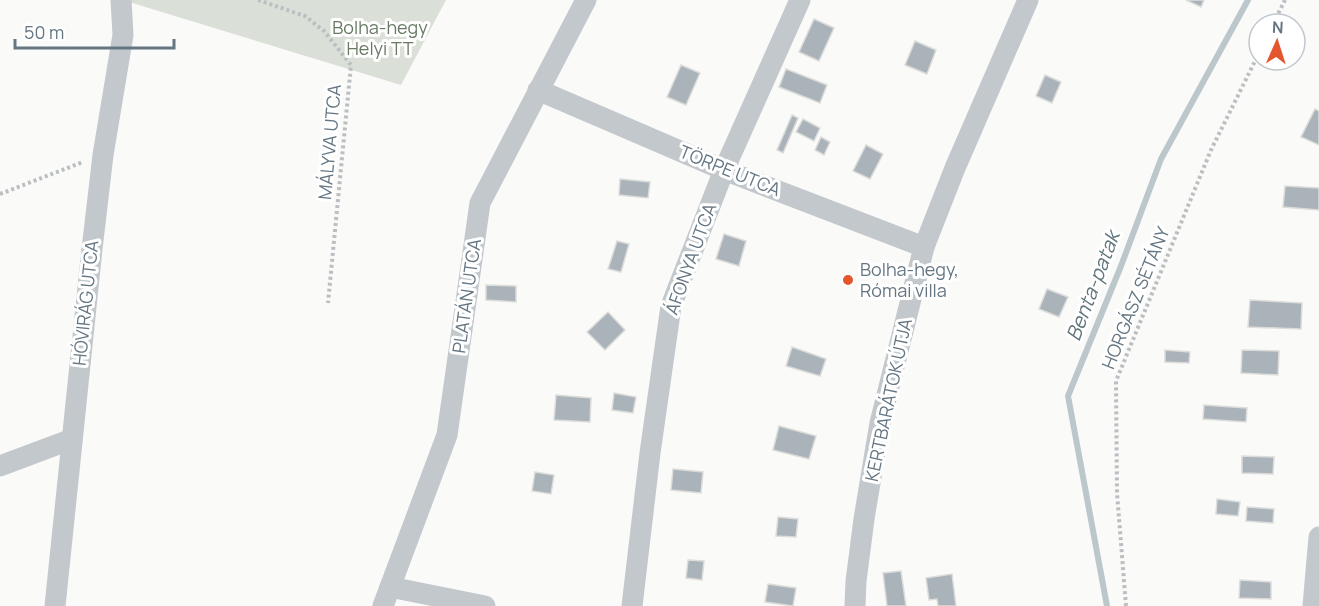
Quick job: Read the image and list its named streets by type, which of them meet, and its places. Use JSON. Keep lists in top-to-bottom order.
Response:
{
  "streets": {
    "street": [
      "TÖRPE UTCA",
      "ÁFONYA UTCA",
      "PLATÁN UTCA",
      "HÓVIRÁG UTCA",
      "KERTBARÁTOK ÚTJA"
    ],
    "path": ["MÁLYVA UTCA", "HORGÁSZ SÉTÁNY"]
  },
  "crossings": [
    ["TÖRPE UTCA", "ÁFONYA UTCA"],
    ["TÖRPE UTCA", "PLATÁN UTCA"],
    ["TÖRPE UTCA", "KERTBARÁTOK ÚTJA"]
  ],
  "water": ["Benta-patak"],
  "parks": ["Bolha-hegy Helyi TT"],
  "places": ["Bolha-hegy, Római villa"],
  "scale_bar": "50 m",
  "north": "top"
}
